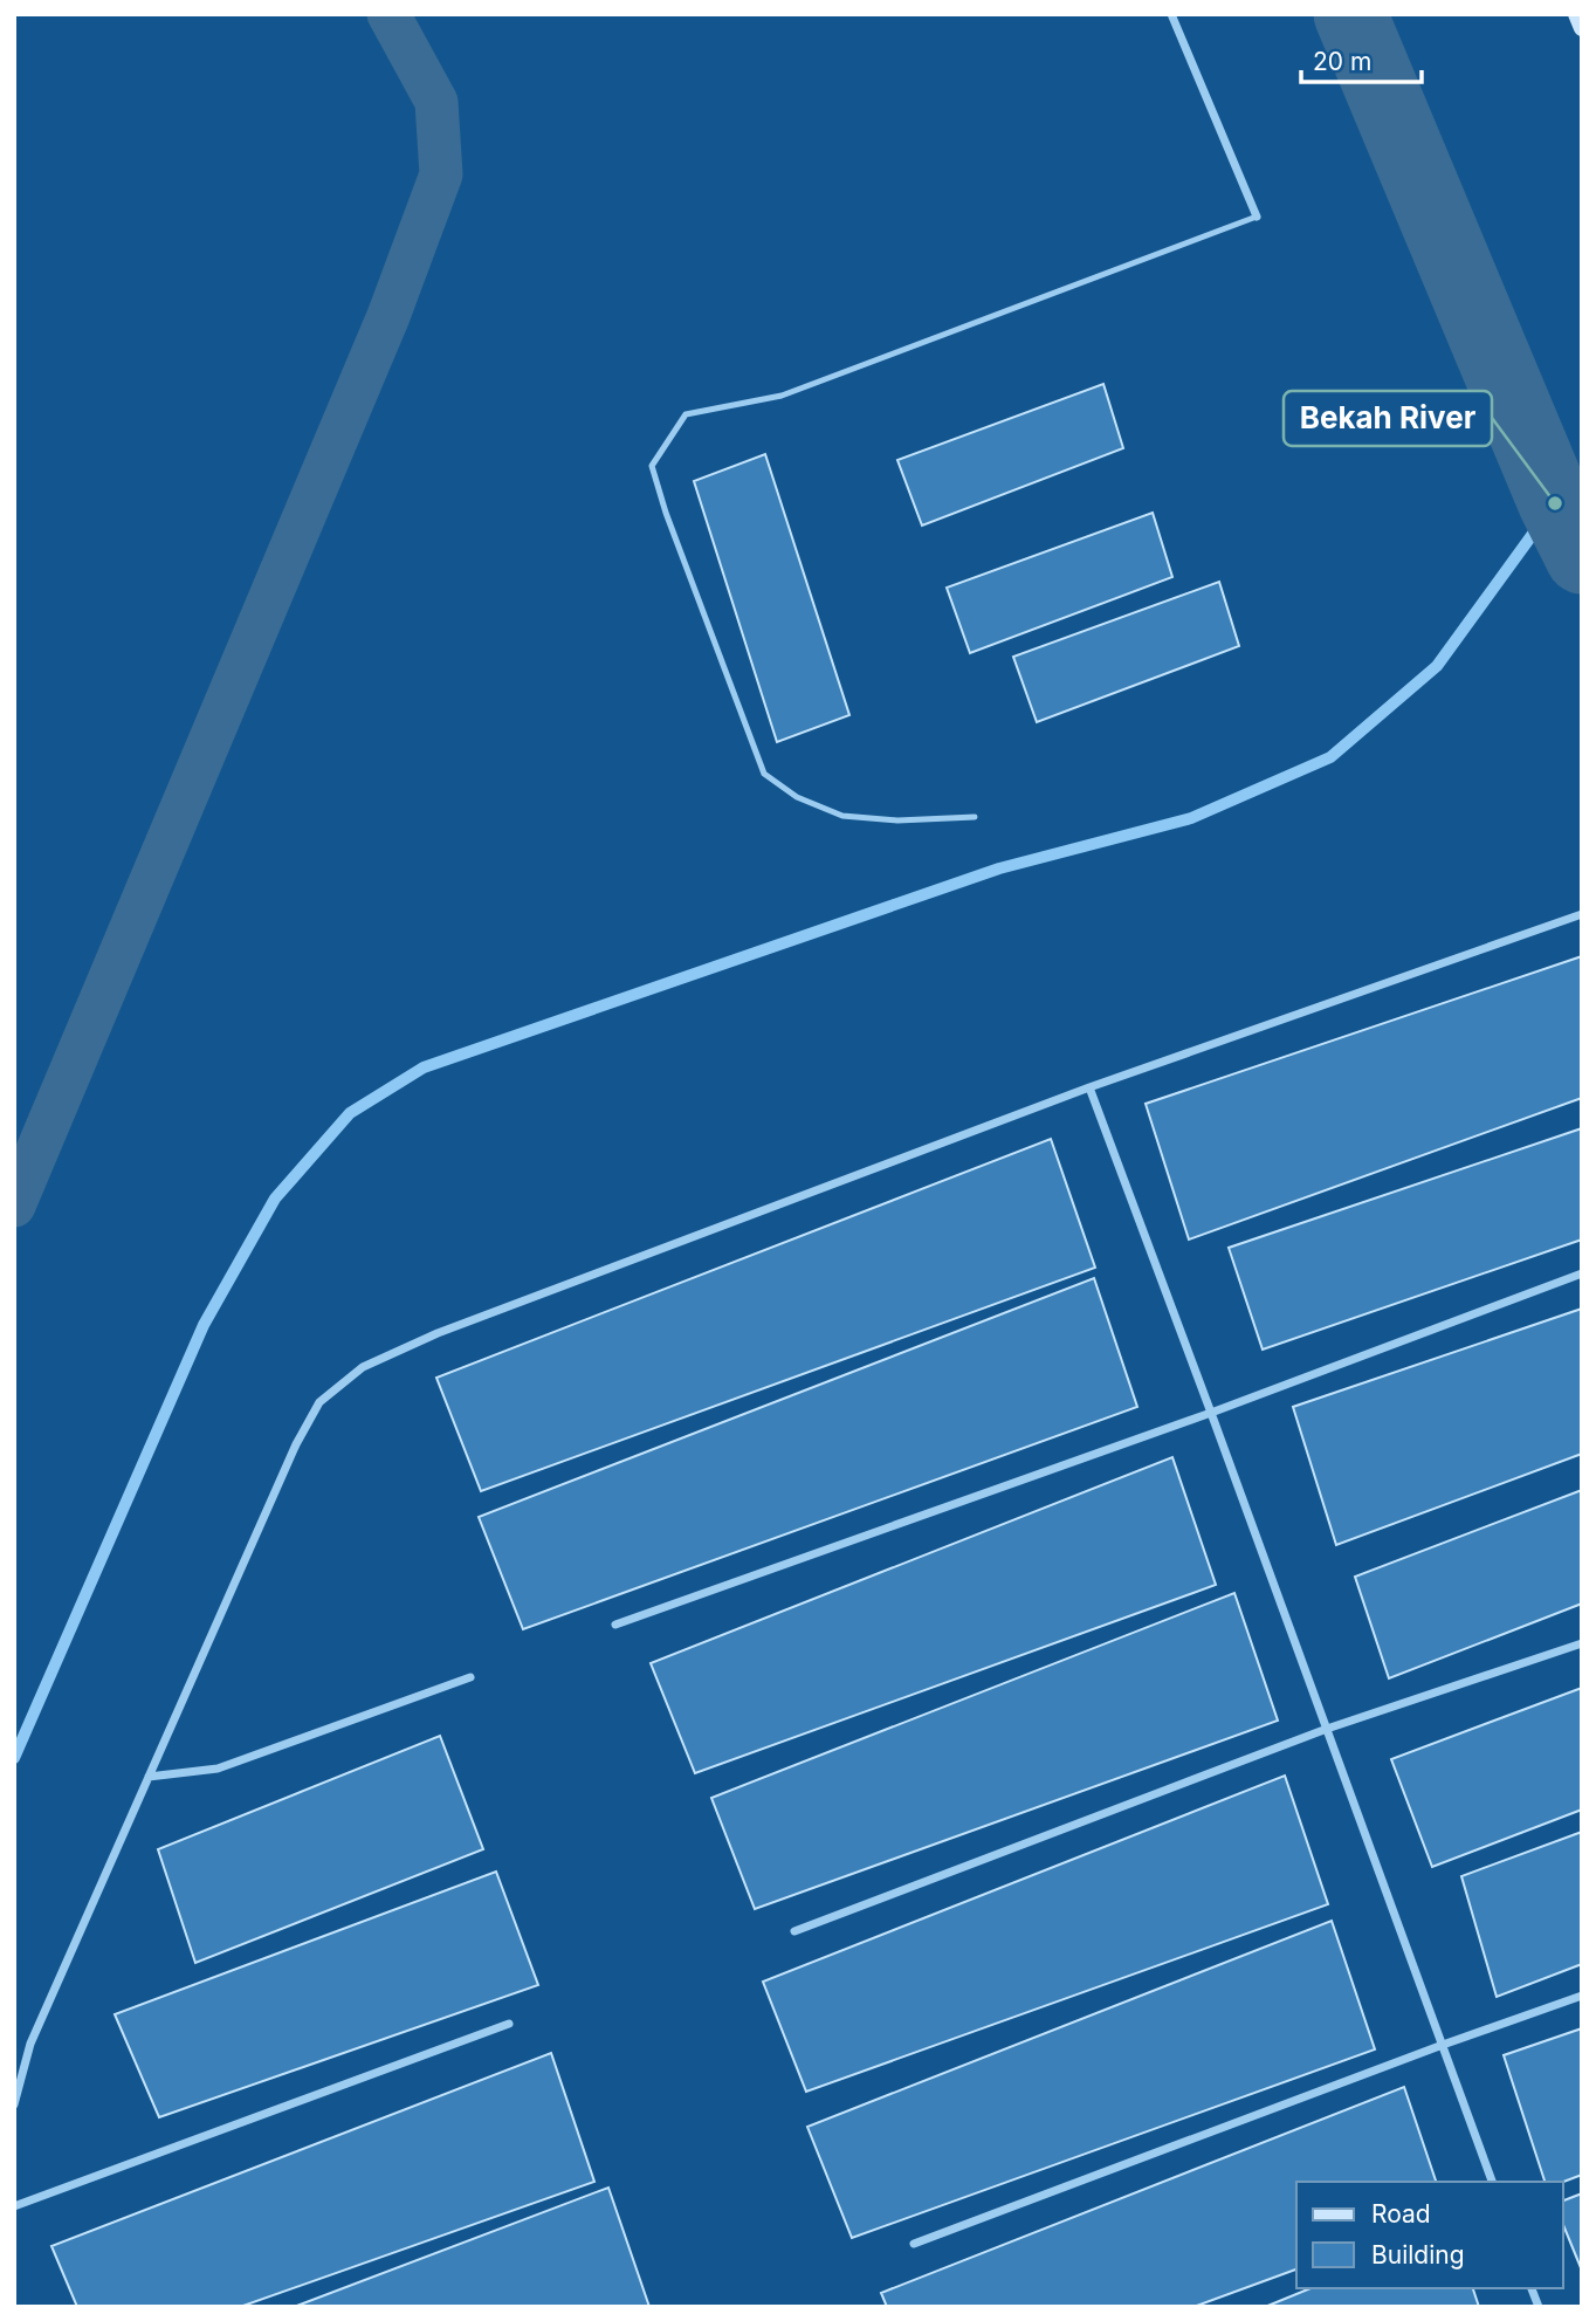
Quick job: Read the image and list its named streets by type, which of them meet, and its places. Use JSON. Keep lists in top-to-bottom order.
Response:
{
  "places": ["Bekah River"],
  "legend": ["Road", "Building"],
  "scale_bar": "20 m"
}
